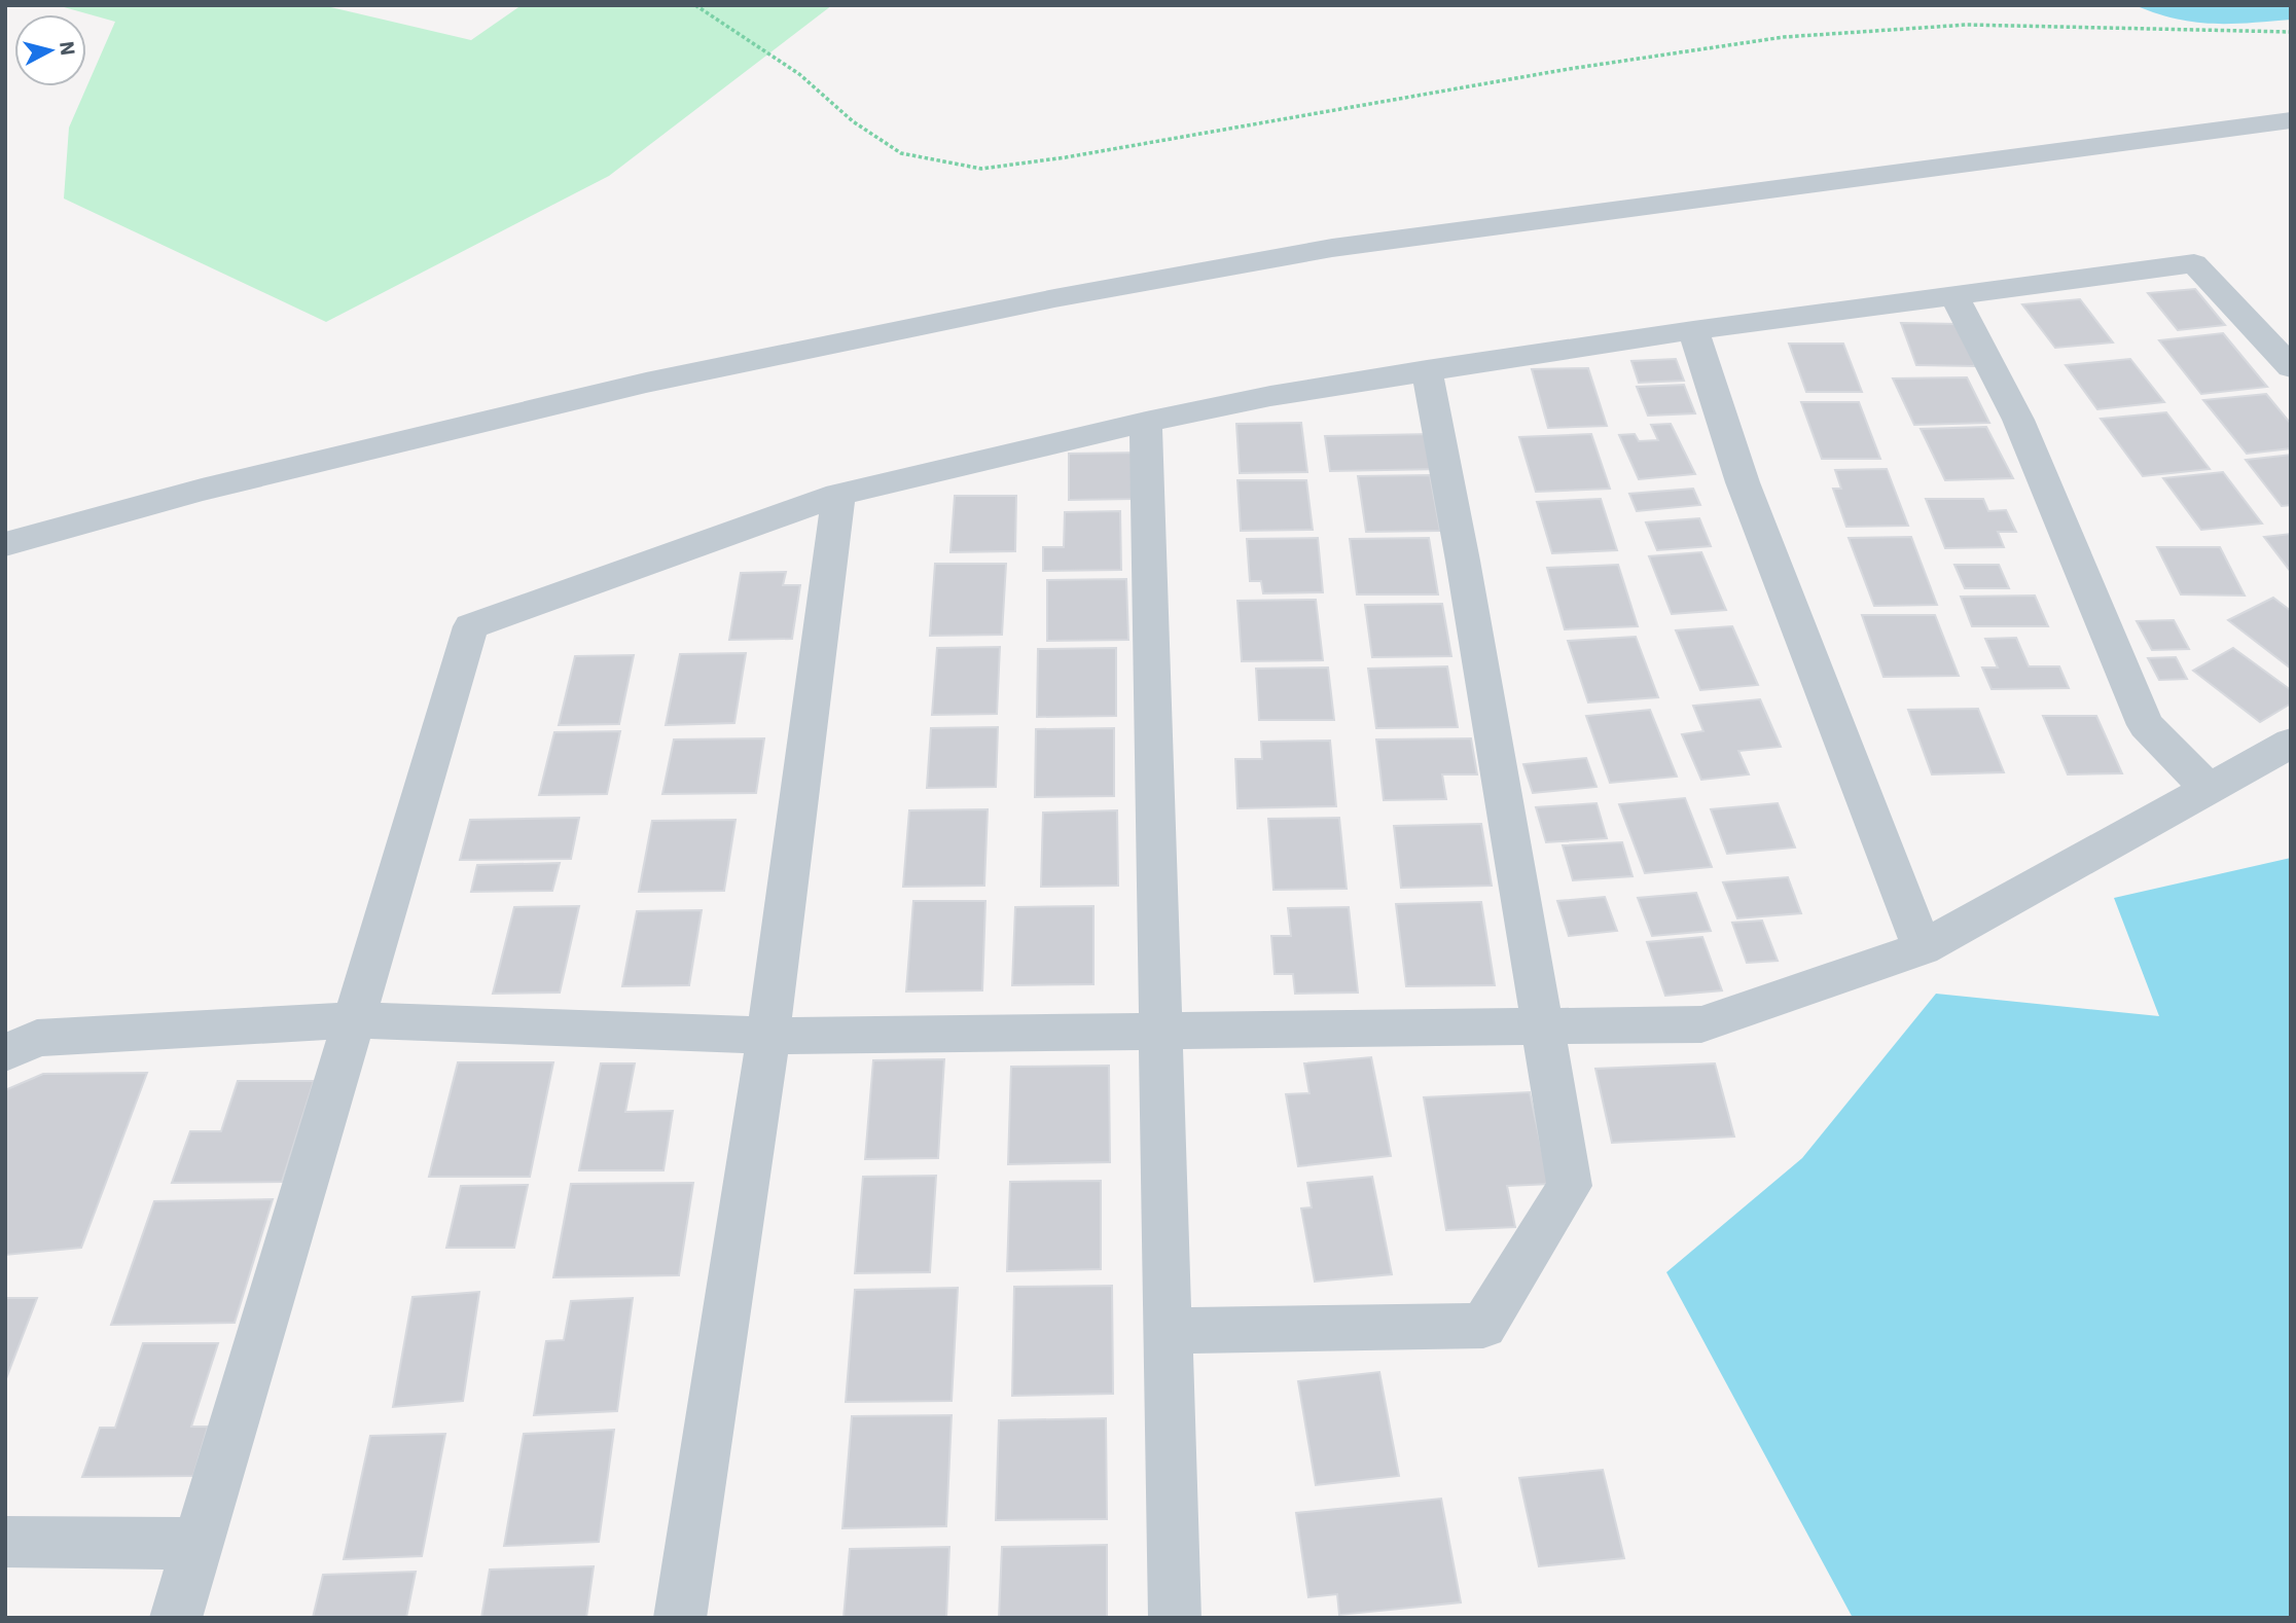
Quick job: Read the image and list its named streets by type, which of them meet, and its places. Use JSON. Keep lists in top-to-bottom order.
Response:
{
  "north": "right"
}
